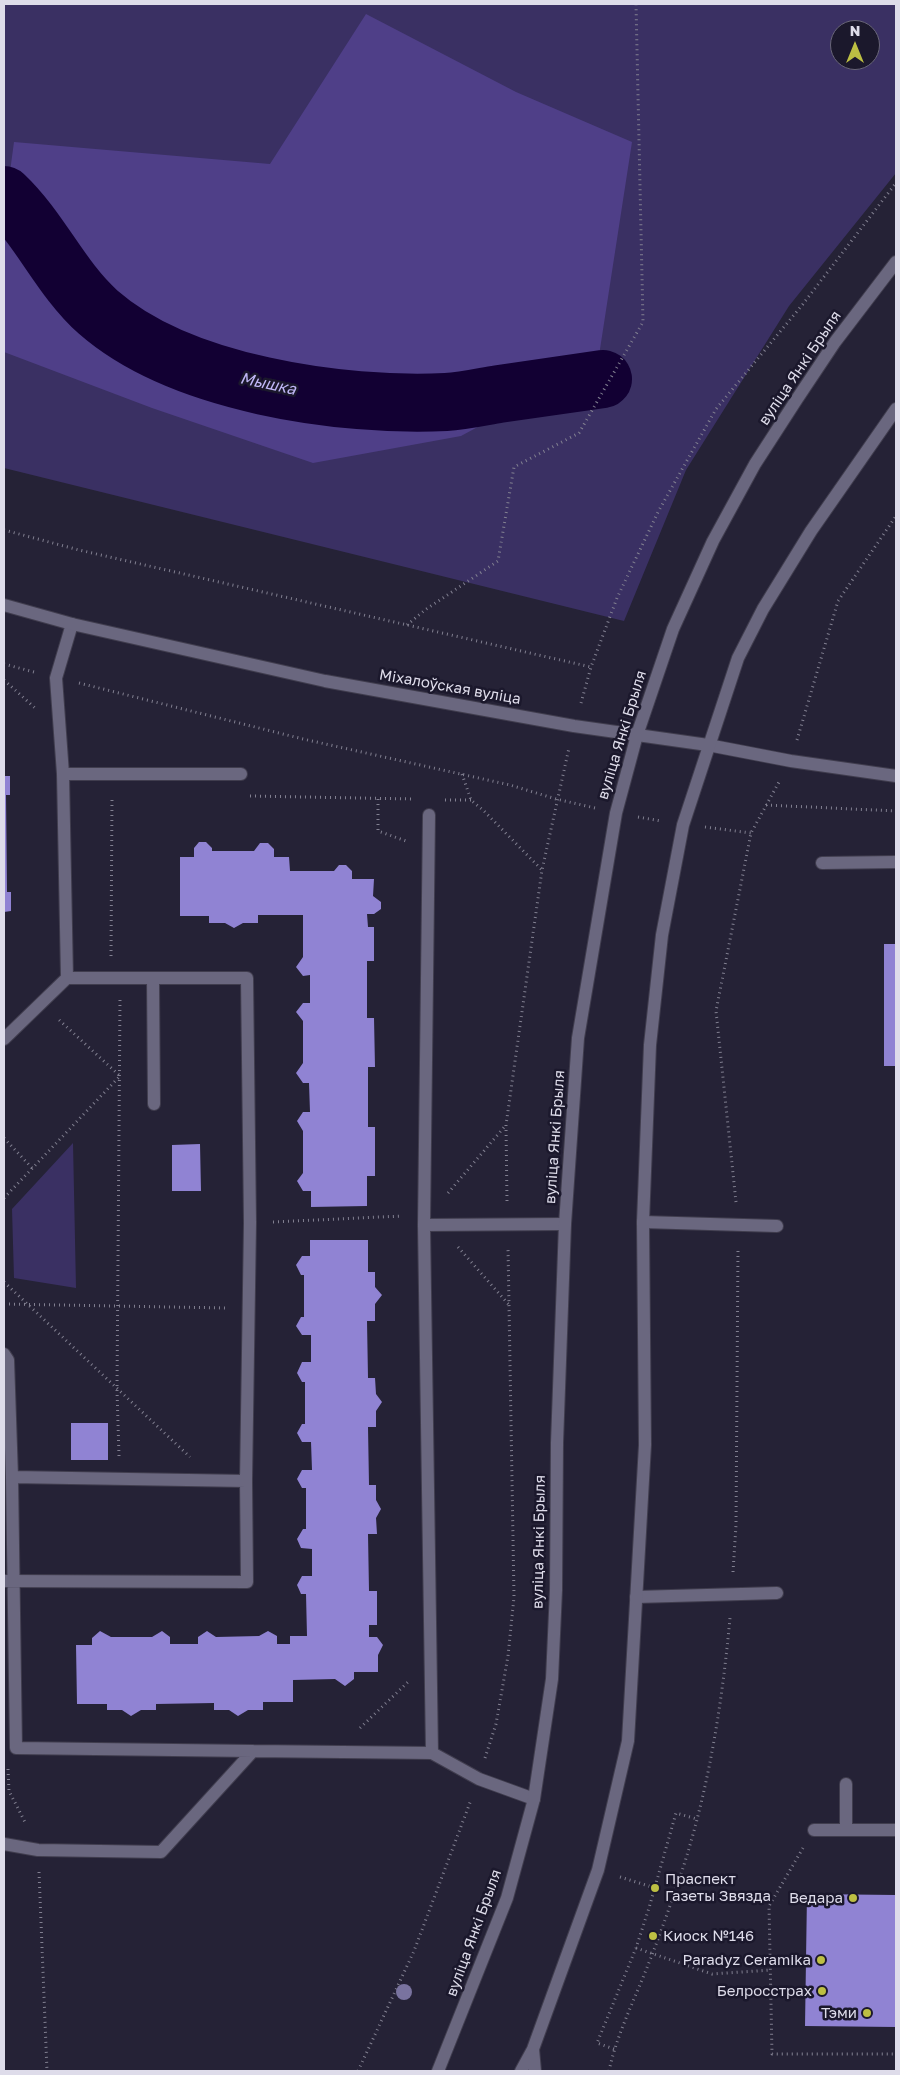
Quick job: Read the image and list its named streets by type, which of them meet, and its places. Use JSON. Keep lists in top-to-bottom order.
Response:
{
  "streets": {
    "main road": ["вуліца Янкі Брыля", "Міхалоўская вуліца"]
  },
  "crossings": [
    ["вуліца Янкі Брыля", "Міхалоўская вуліца"]
  ],
  "water": ["Мышка"],
  "places": [
    "Праспект Газеты Звязда",
    "Ведара",
    "Киоск №146",
    "Paradyz Ceramika",
    "Белросстрах",
    "Тэми"
  ],
  "north": "top"
}
